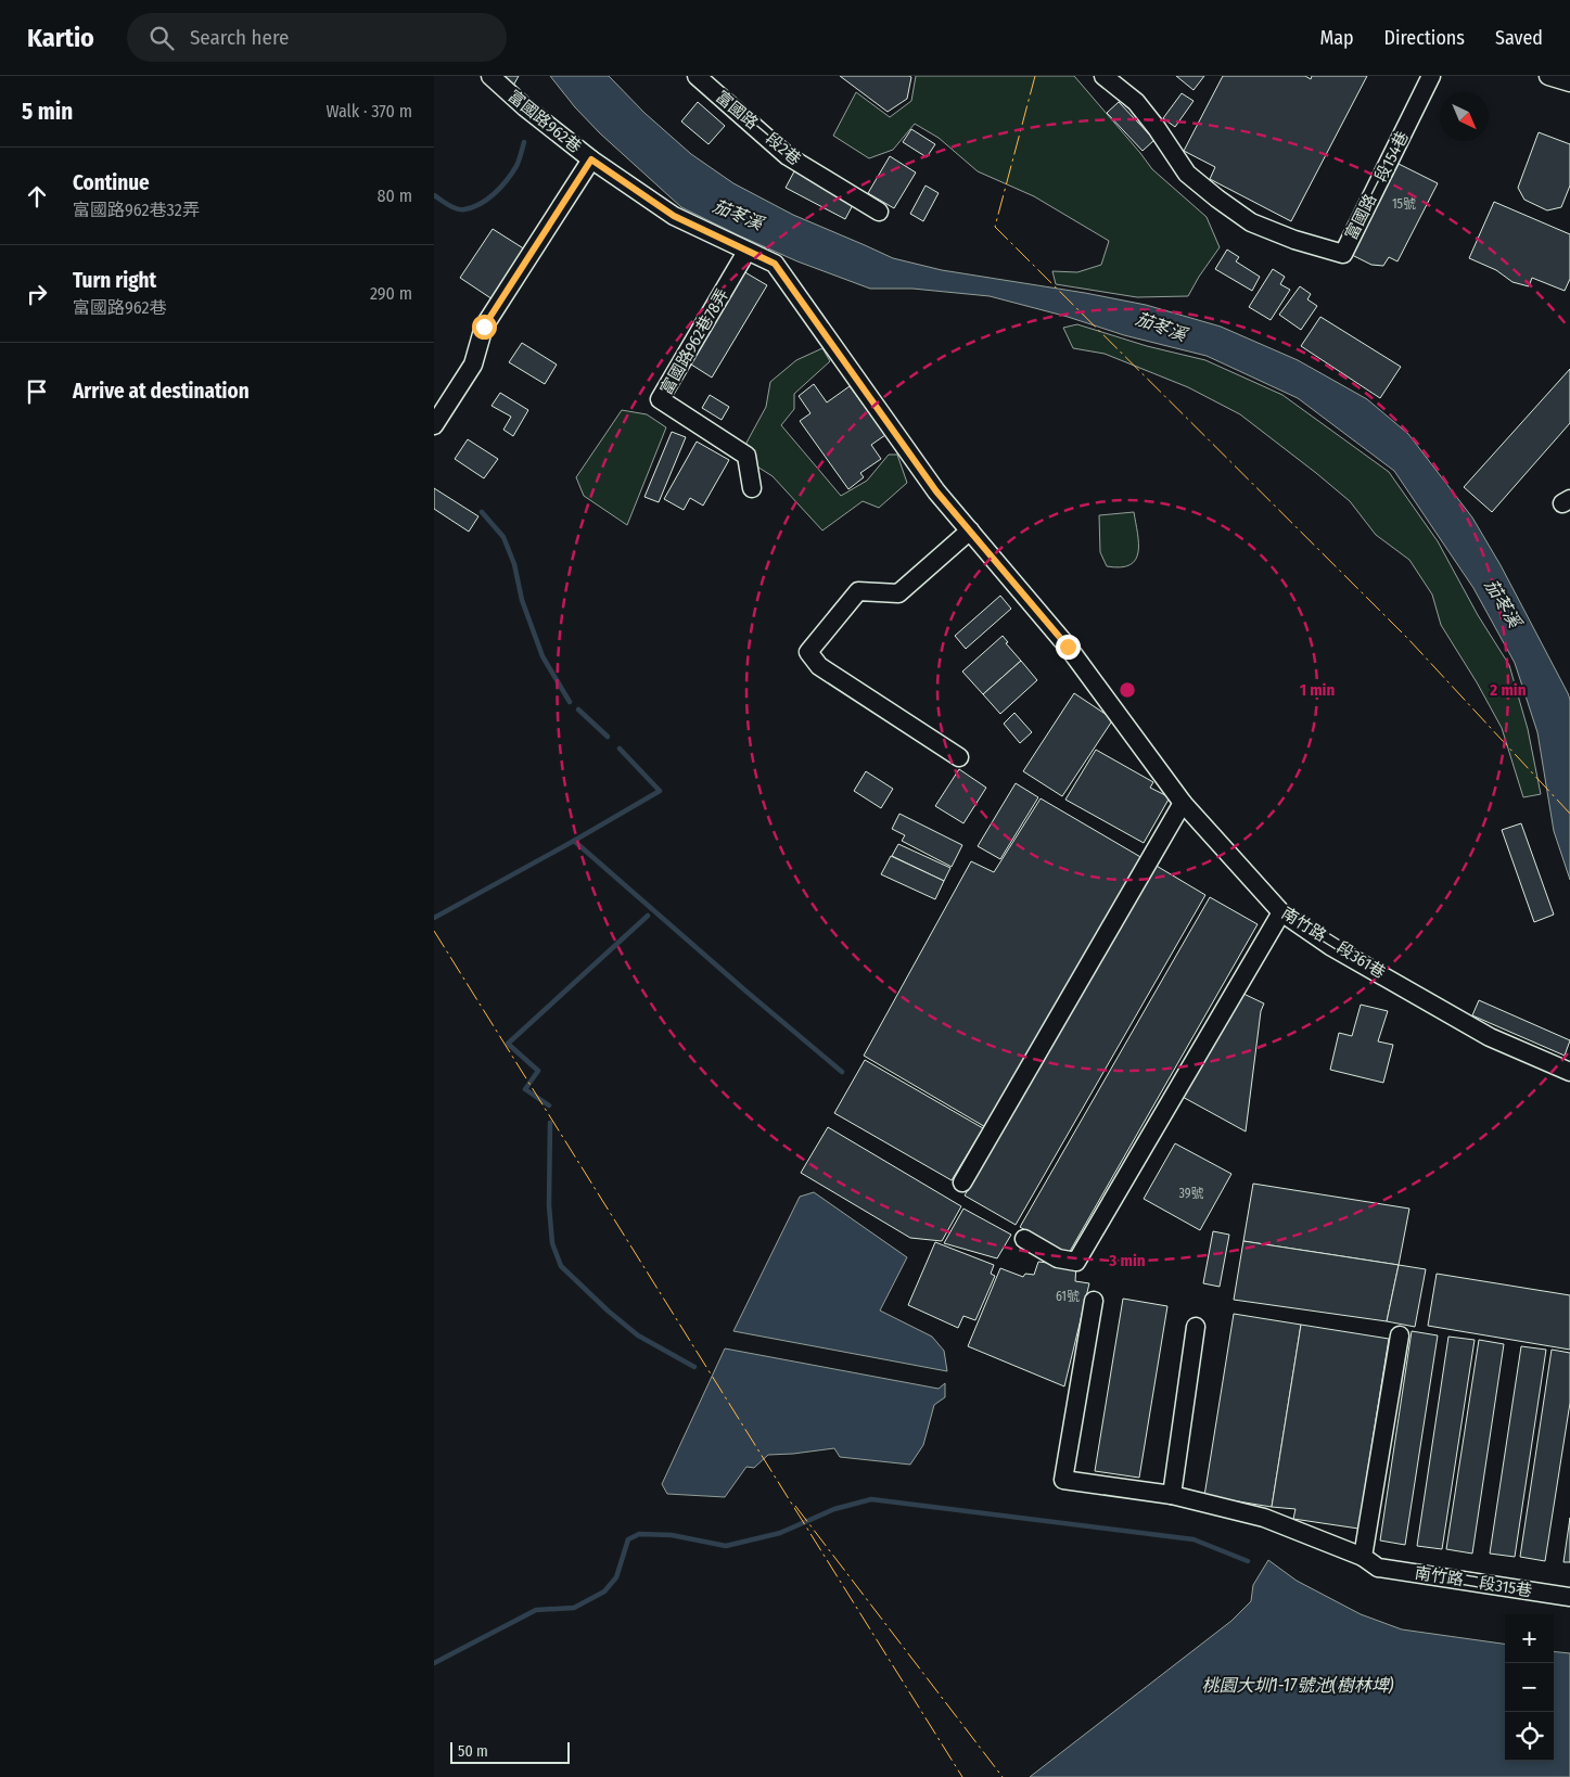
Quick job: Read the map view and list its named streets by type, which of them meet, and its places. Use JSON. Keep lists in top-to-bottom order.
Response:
{
  "streets": {
    "street": [
      "富國路962巷",
      "富國路一段2巷",
      "富國路一段154巷",
      "富國路962巷78弄",
      "南竹路二段361巷",
      "南竹路二段315巷"
    ]
  },
  "crossings": [
    ["富國路962巷", "富國路962巷78弄"],
    ["富國路962巷", "南竹路二段361巷"]
  ],
  "water": ["茄苳溪", "桃園大圳1-17號池(樹林埤)"],
  "house_numbers": ["15號", "39號", "61號"],
  "scale_bar": "50 m",
  "north": "bottom right",
  "page": {
    "header": "Kartio",
    "search": "Search here",
    "nav": ["Map", "Directions", "Saved"],
    "heading": ["5 min", "Walk · 370 m"],
    "list": [
      ["Continue", "富國路962巷32弄", "80 m"],
      ["Turn right", "富國路962巷", "290 m"],
      "Arrive at destination"
    ],
    "map_buttons": ["+", "−"],
    "scale": "50 m"
  },
  "rings": ["1 min", "2 min", "3 min"]
}
